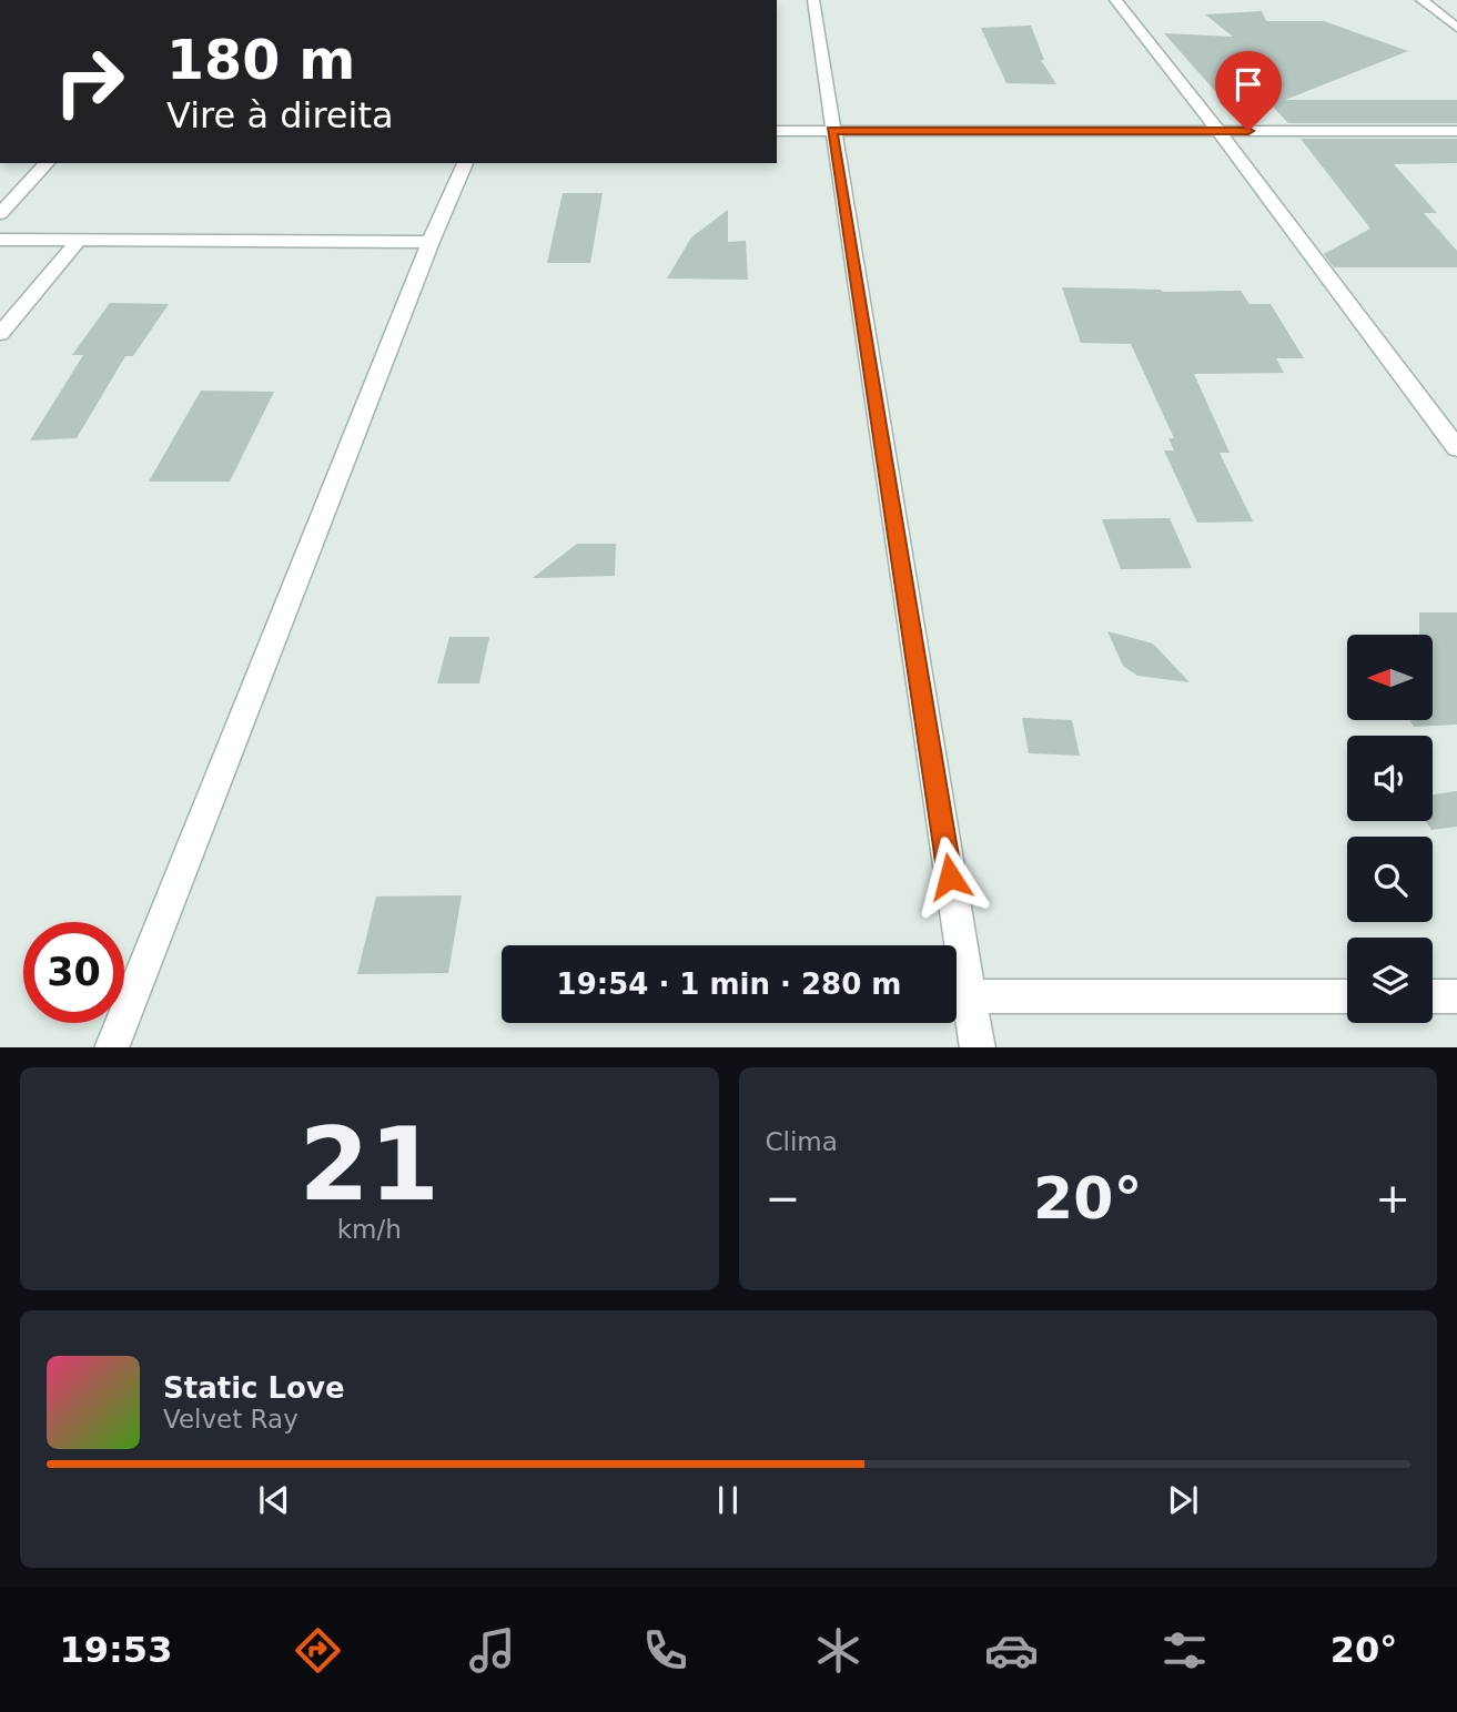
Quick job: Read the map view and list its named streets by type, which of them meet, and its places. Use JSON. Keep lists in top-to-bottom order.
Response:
{
  "north": "left",
  "page": {
    "turn": ["180 m", "Vire à direita"],
    "limit": "30",
    "trip": "19:54 · 1 min · 280 m",
    "tile": [
      ["21", "km/h"],
      "Clima"
    ],
    "heat": ["−", "20°", "+"],
    "song": ["Static Love", "Velvet Ray"],
    "tabs": ["19:53", "20°"]
  }
}
